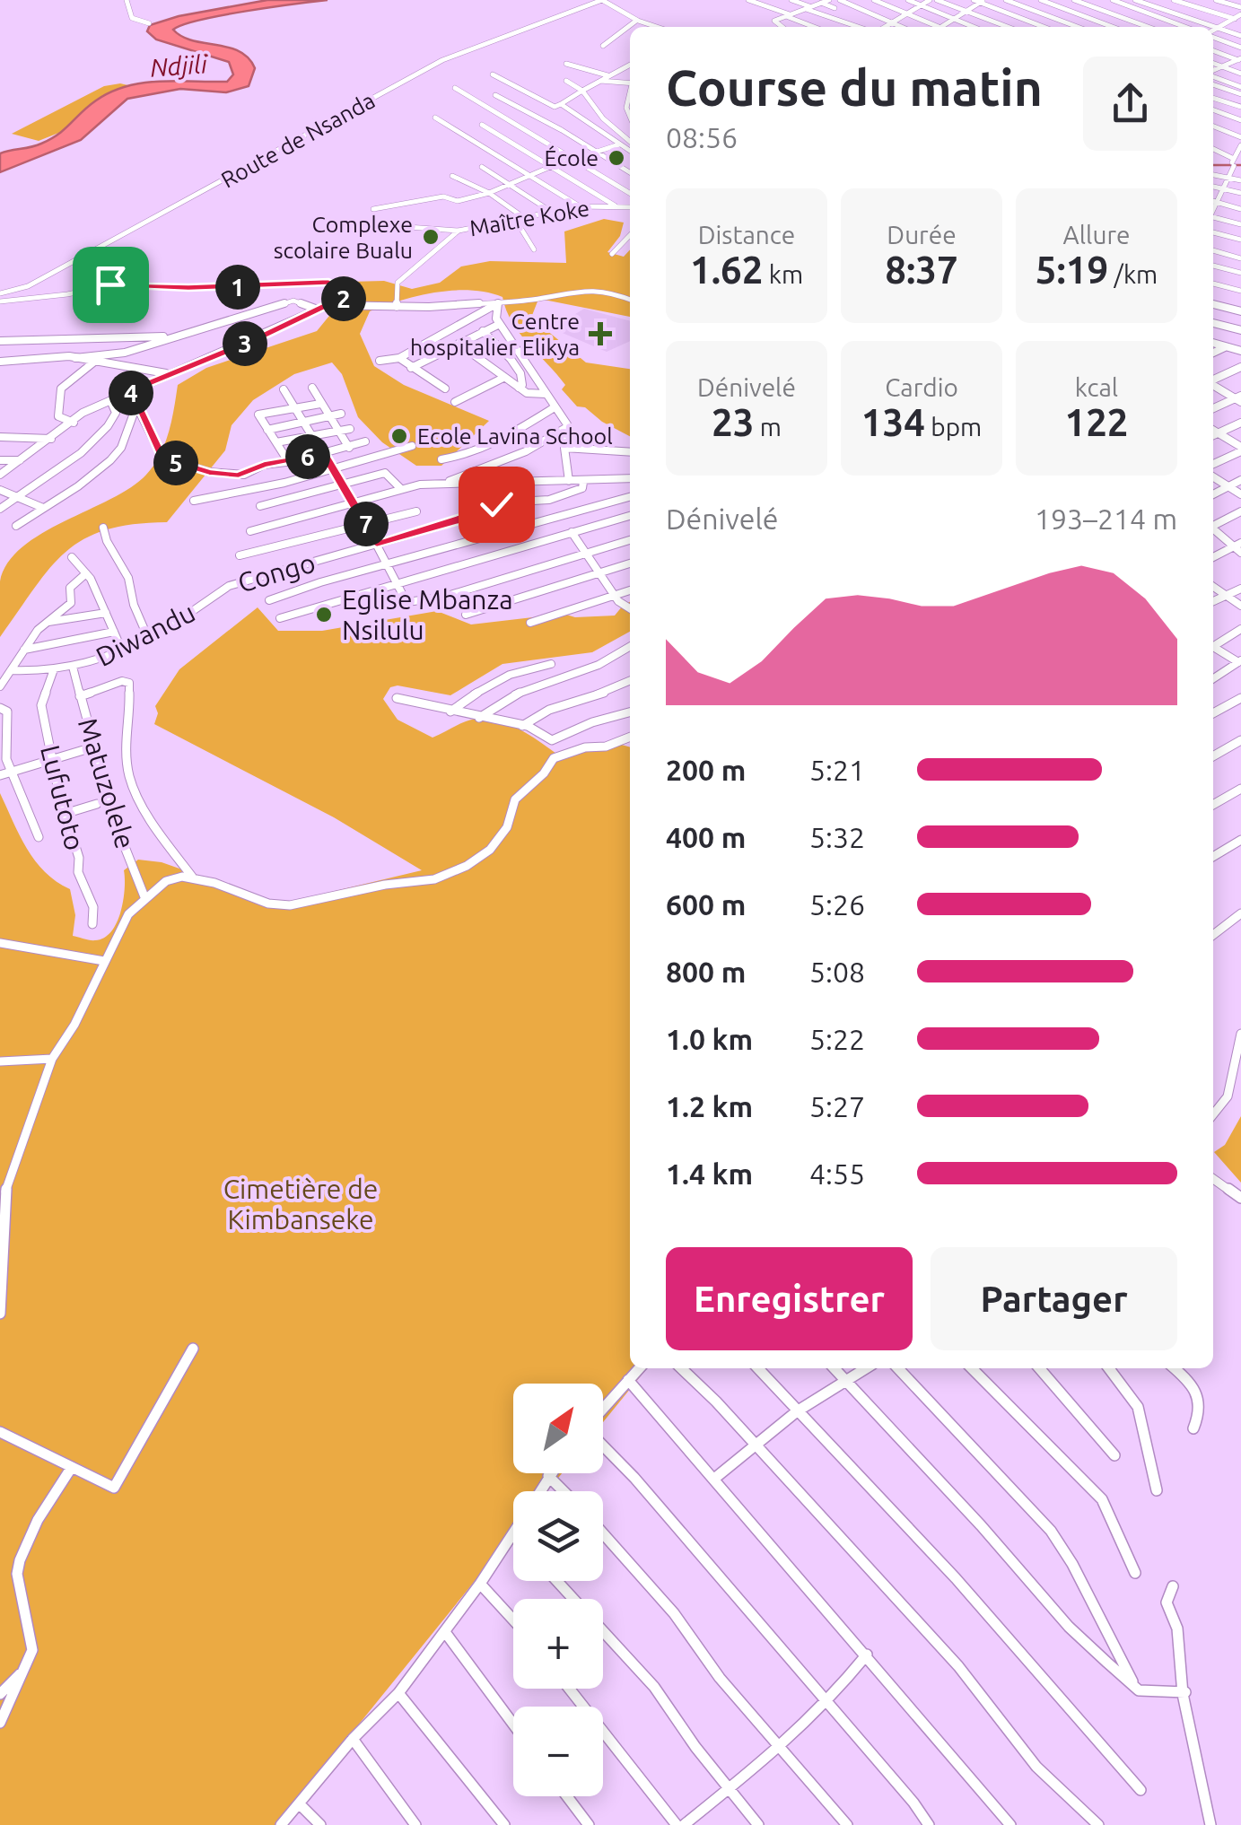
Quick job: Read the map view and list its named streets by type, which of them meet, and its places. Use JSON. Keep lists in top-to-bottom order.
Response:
{
  "streets": {
    "street": [
      "Route de Nsanda",
      "Maître Koke",
      "Congo",
      "Diwandu",
      "Matuzolele",
      "Lufutoto"
    ]
  },
  "crossings": [
    ["Congo", "Diwandu"],
    ["Diwandu", "Matuzolele"],
    ["Diwandu", "Lufutoto"]
  ],
  "water": ["Ndjili"],
  "parks": ["Cimetière de Kimbanseke"],
  "places": {
    "other": [
      "École",
      "Complexe scolaire Bualu",
      "Ecole Lavina School",
      "Eglise Mbanza Nsilulu"
    ],
    "health": ["Centre hospitalier Elikya"]
  },
  "north": "top right",
  "page": {
    "heading": ["Course du matin", "08:56"],
    "stats": [
      ["Distance", "1.62 km"],
      ["Durée", "8:37"],
      ["Allure", "5:19 /km"],
      ["Dénivelé", "23 m"],
      ["Cardio", "134 bpm"],
      ["kcal", "122"]
    ],
    "pins": [
      "1",
      "2",
      "3",
      "4",
      "6",
      "5",
      "7"
    ],
    "chart": ["Dénivelé", "193–214 m"],
    "list": [
      {
        "name": "200 m",
        "note": "5:21"
      },
      {
        "name": "400 m",
        "note": "5:32"
      },
      {
        "name": "600 m",
        "note": "5:26"
      },
      {
        "name": "800 m",
        "note": "5:08"
      },
      {
        "name": "1.0 km",
        "note": "5:22"
      },
      {
        "name": "1.2 km",
        "note": "5:27"
      },
      {
        "name": "1.4 km",
        "note": "4:55"
      }
    ],
    "buttons": ["Enregistrer", "Partager"],
    "map_buttons": ["+", "−"]
  }
}
